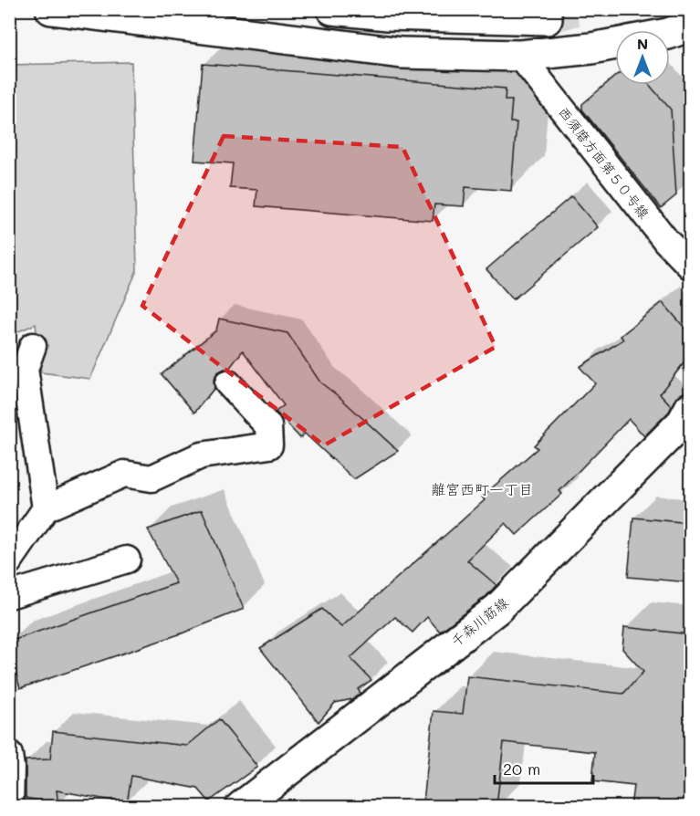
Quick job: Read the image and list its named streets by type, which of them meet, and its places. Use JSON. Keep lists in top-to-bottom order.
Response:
{
  "streets": {
    "main road": ["千森川筋線"],
    "street": ["西須磨方面第５０号線"]
  },
  "districts": ["離宮西町一丁目"],
  "scale_bar": "20 m",
  "north": "top"
}
